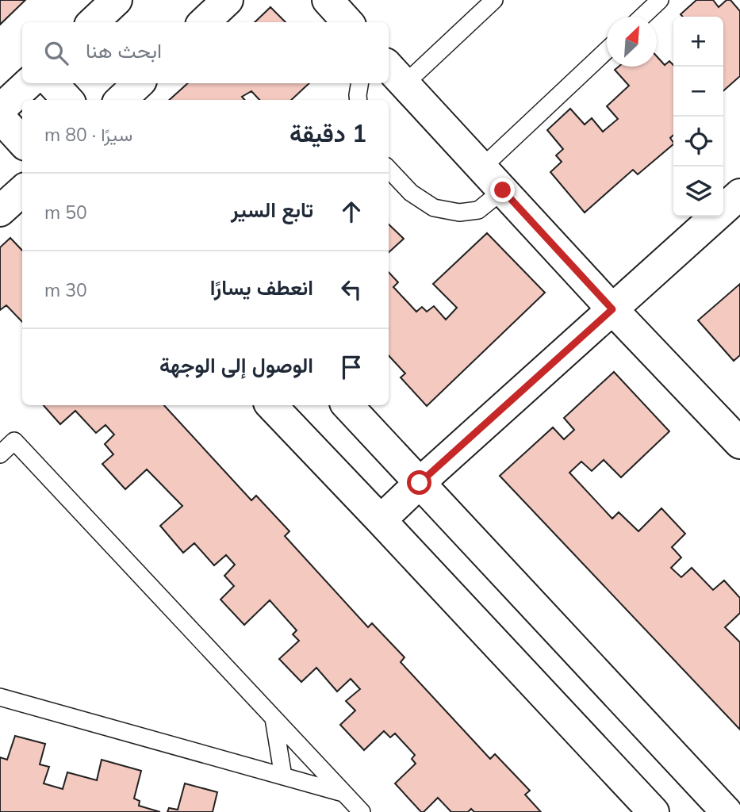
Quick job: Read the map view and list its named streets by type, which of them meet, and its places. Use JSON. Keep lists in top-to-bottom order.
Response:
{
  "north": "top right",
  "page": {
    "map_buttons": ["+", "−"],
    "search": "ابحث هنا",
    "heading": ["1 دقيقة", "سيرًا · 80 m"],
    "list": [
      ["تابع السير", "50 m"],
      ["انعطف يسارًا", "30 m"],
      "الوصول إلى الوجهة"
    ]
  }
}
